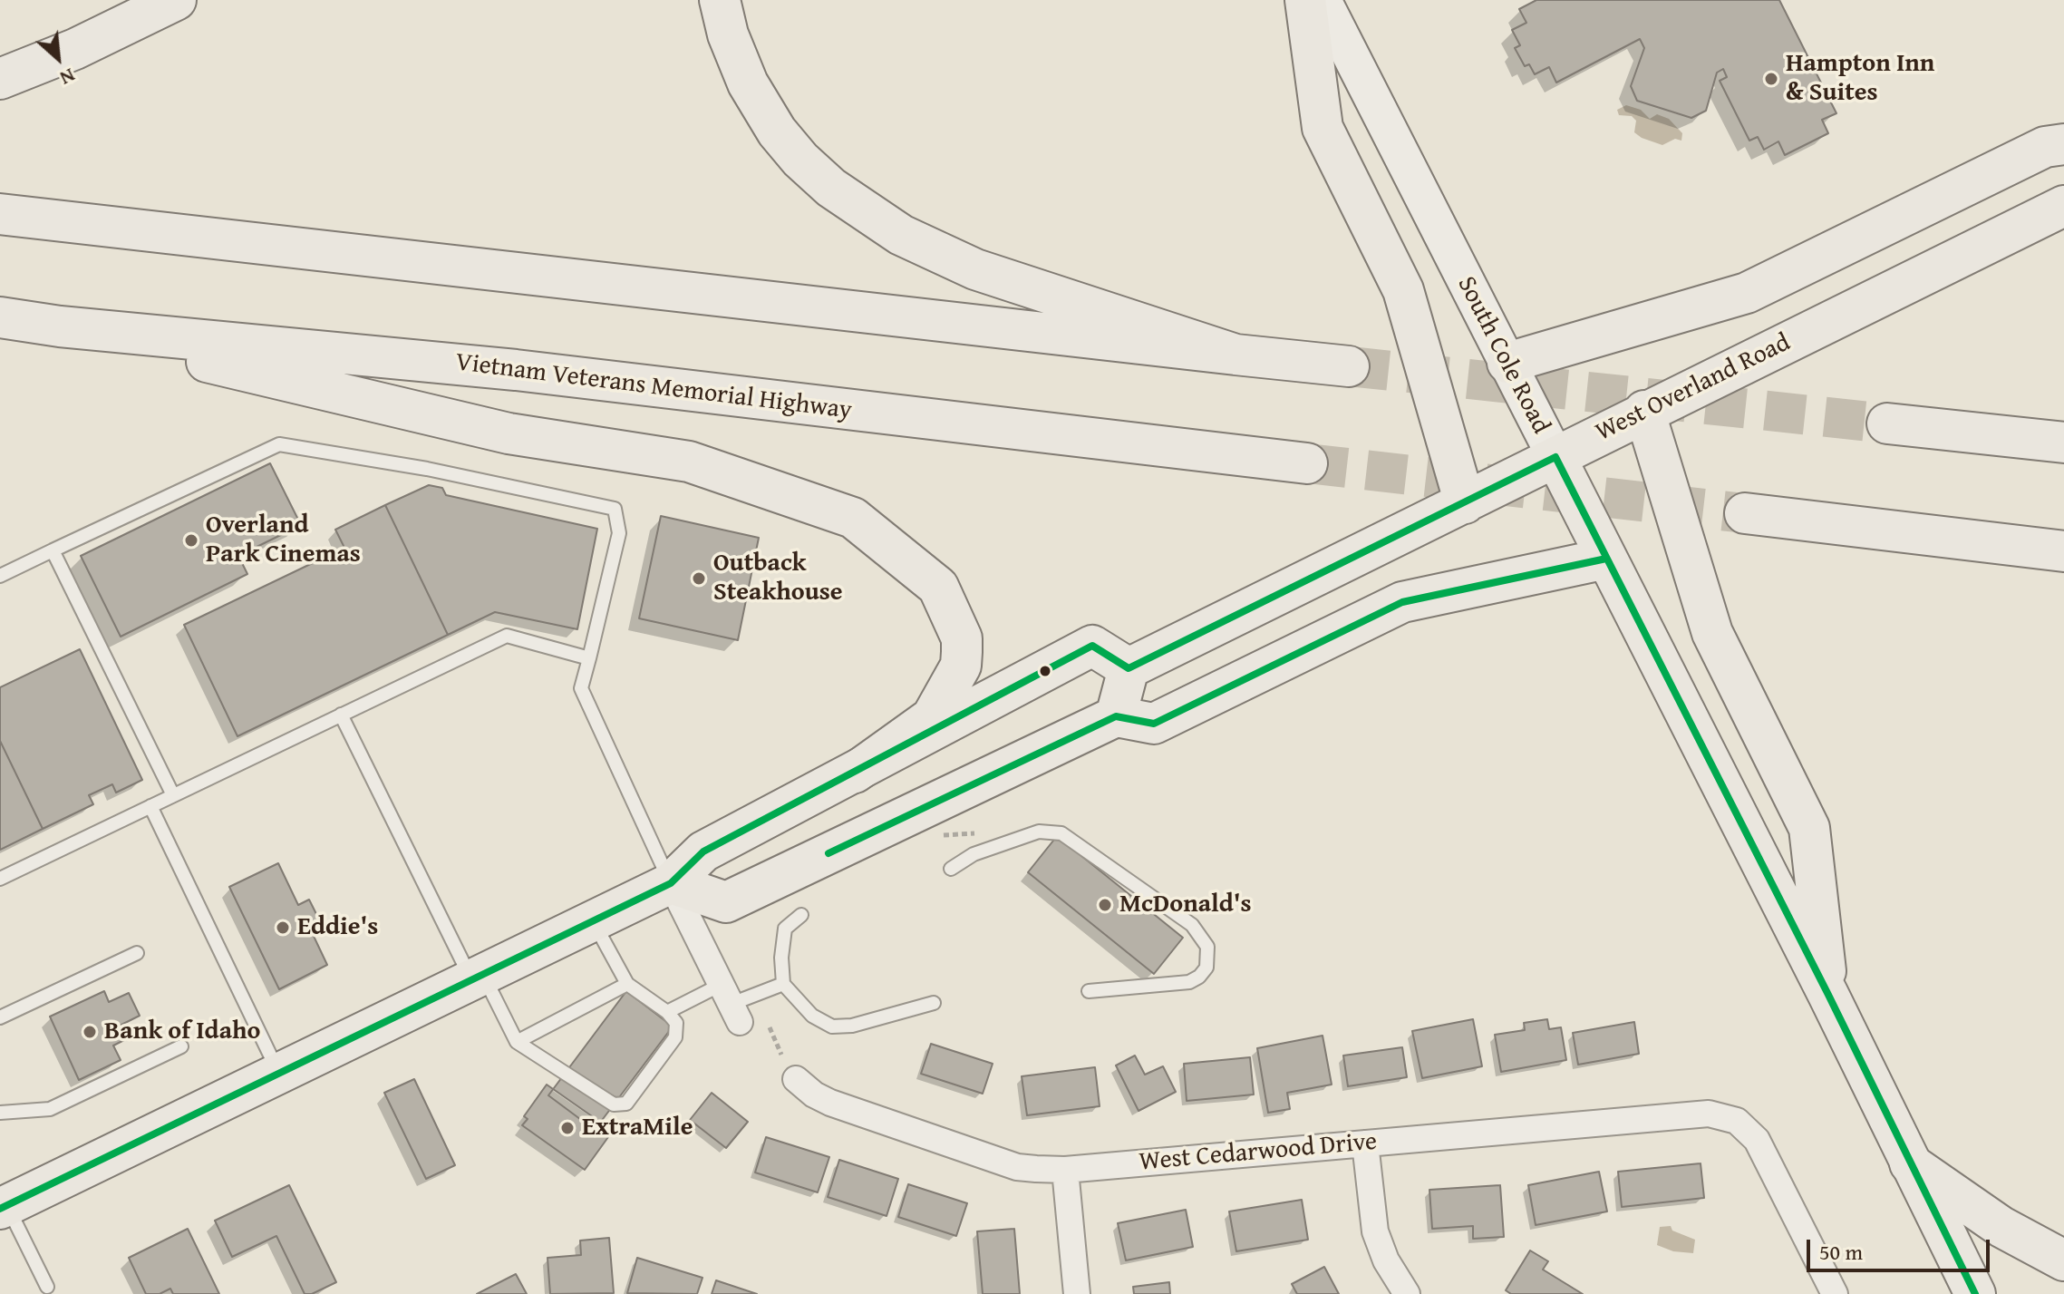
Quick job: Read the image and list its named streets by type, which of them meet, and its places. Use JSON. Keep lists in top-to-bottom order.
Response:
{
  "streets": {
    "main road": ["South Cole Road", "Vietnam Veterans Memorial Highway", "West Overland Road"],
    "street": ["West Cedarwood Drive"]
  },
  "crossings": [
    ["South Cole Road", "West Overland Road"]
  ],
  "places": [
    "Hampton Inn & Suites",
    "Overland Park Cinemas",
    "Outback Steakhouse",
    "McDonald's",
    "Eddie's",
    "Bank of Idaho",
    "ExtraMile"
  ],
  "scale_bar": "50 m",
  "north": "bottom right"
}
